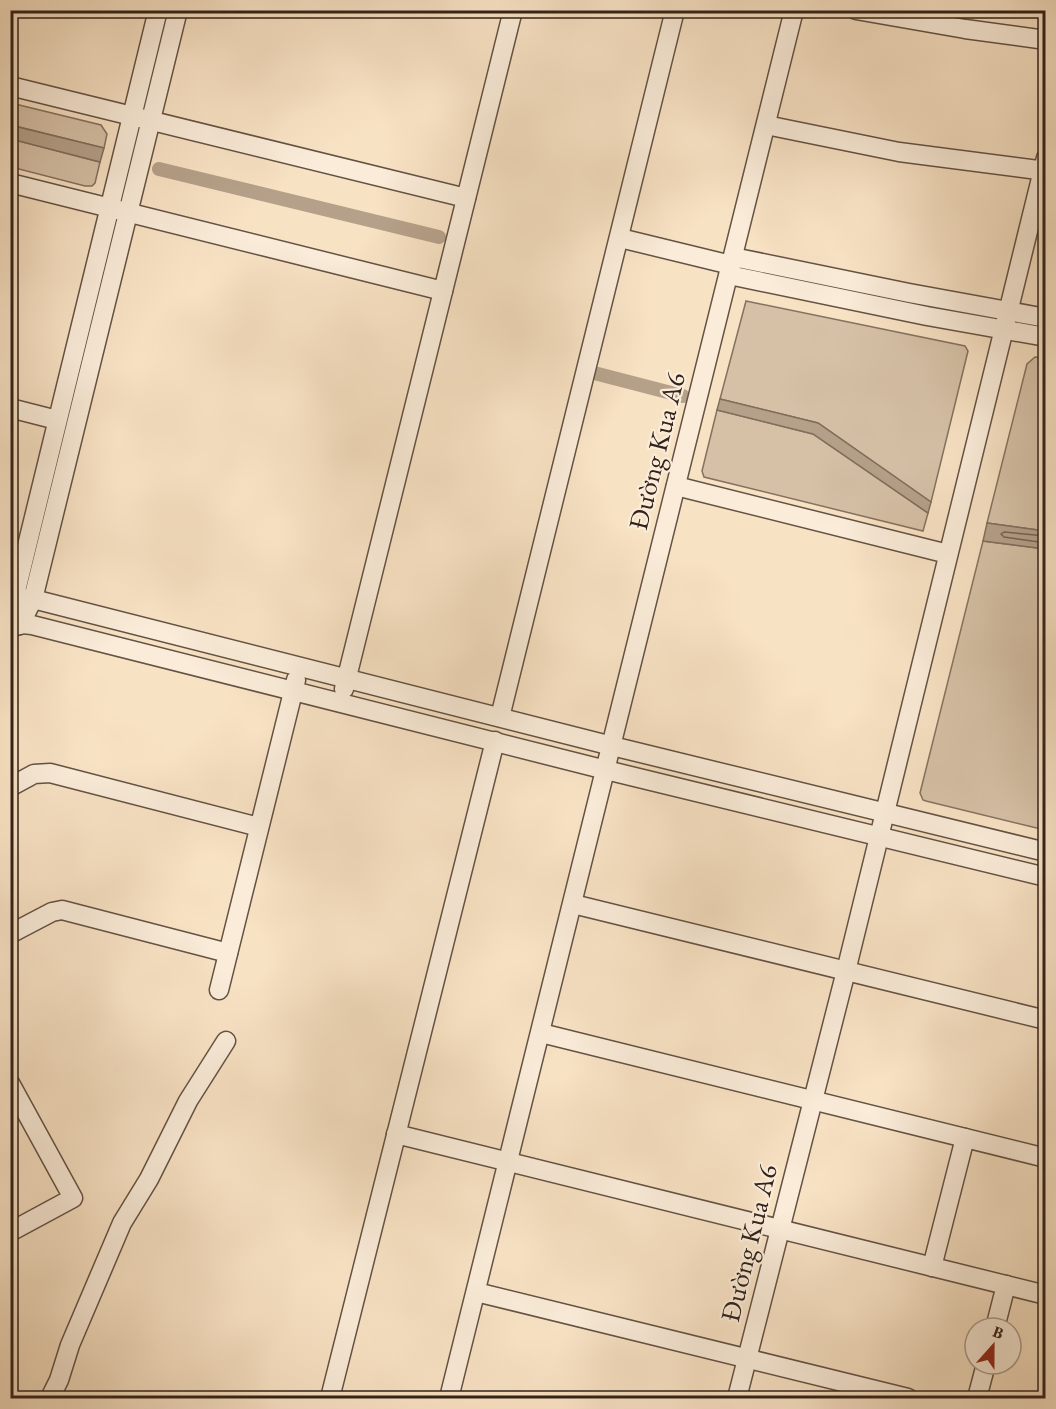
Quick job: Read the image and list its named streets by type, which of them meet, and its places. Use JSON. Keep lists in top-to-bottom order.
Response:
{
  "streets": {
    "street": ["Đường Kua A6"]
  },
  "north": "top"
}
